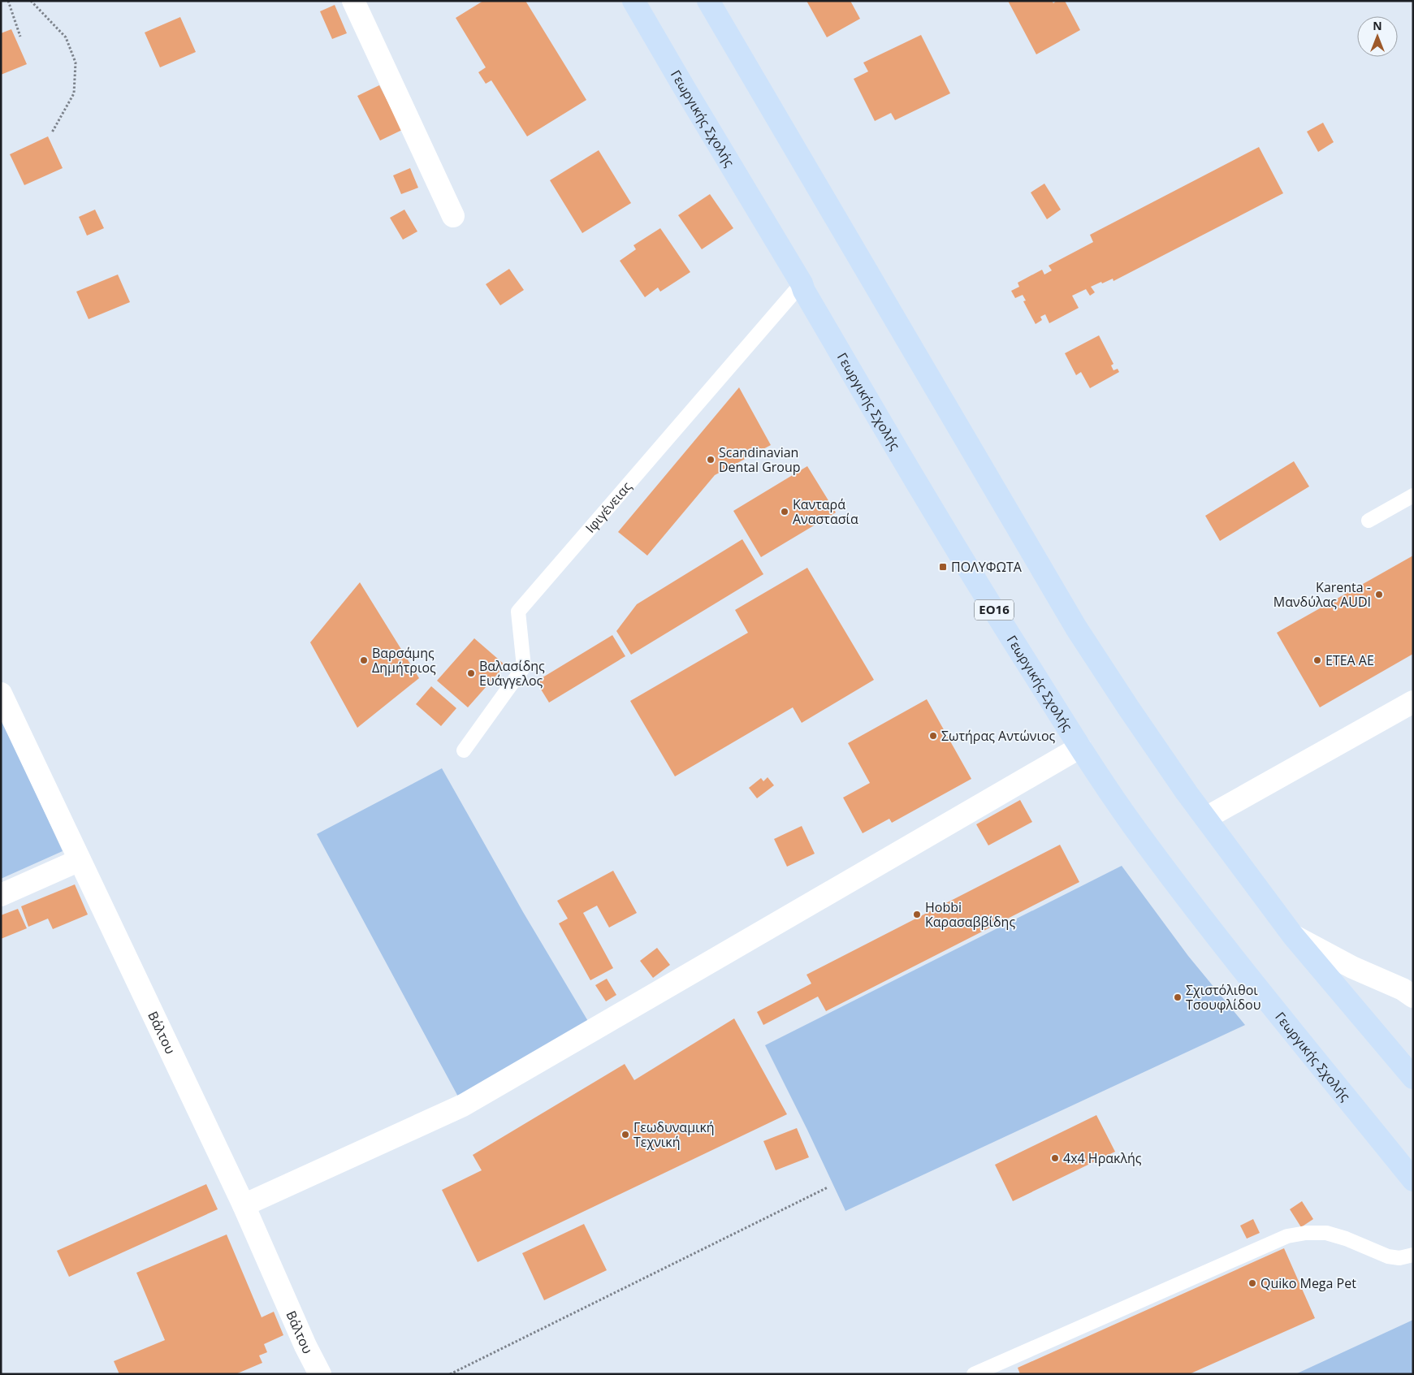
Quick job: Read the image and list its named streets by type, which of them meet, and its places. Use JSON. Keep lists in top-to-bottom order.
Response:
{
  "streets": {
    "main road": ["Γεωργικής Σχολής", "ΕΟ16"],
    "street": ["Βάλτου"],
    "lane": ["Ιφιγένειας"]
  },
  "crossings": [
    ["Γεωργικής Σχολής", "Ιφιγένειας"]
  ],
  "places": {
    "other": [
      "Scandinavian Dental Group",
      "Κανταρά Αναστασία",
      "Karenta - Μανδύλας AUDI",
      "Βαρσάμης Δημήτριος",
      "ΕΤΕΑ ΑΕ",
      "Βαλασίδης Ευάγγελος",
      "Σωτήρας Αντώνιος",
      "Hobbi Καρασαββίδης",
      "Σχιστόλιθοι Τσουφλίδου",
      "Γεωδυναμική Τεχνική",
      "4x4 Ηρακλής",
      "Quiko Mega Pet"
    ],
    "transit": ["ΠΟΛΥΦΩΤΑ"]
  },
  "north": "top"
}
